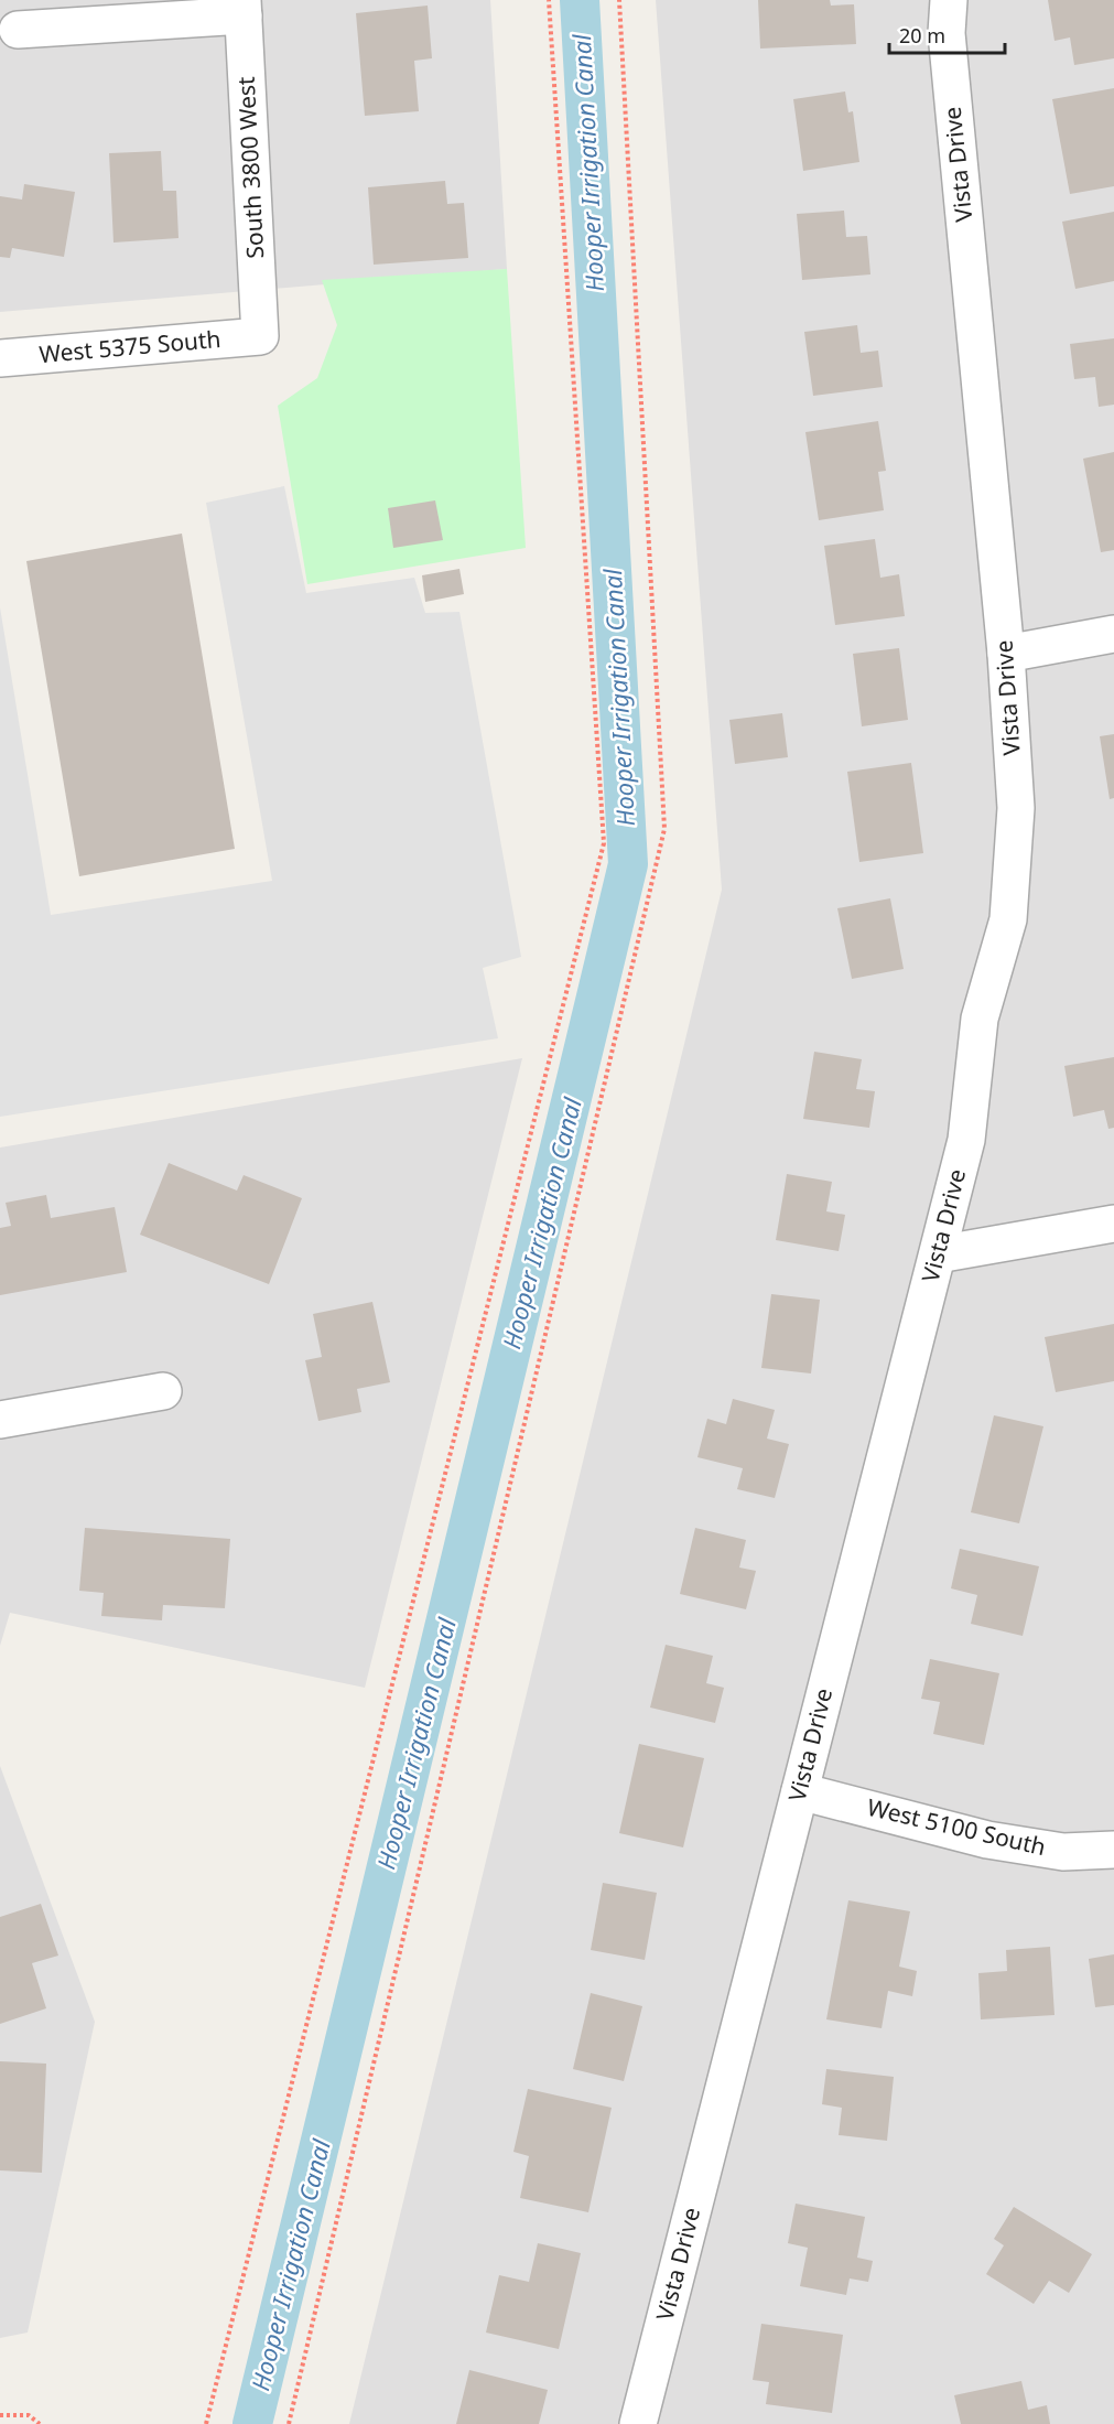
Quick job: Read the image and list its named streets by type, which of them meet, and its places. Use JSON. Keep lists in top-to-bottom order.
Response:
{
  "streets": {
    "street": [
      "Vista Drive",
      "South 3800 West",
      "West 5375 South",
      "West 5100 South"
    ]
  },
  "crossings": [
    ["Vista Drive", "West 5100 South"],
    ["South 3800 West", "West 5375 South"]
  ],
  "water": ["Hooper Irrigation Canal"],
  "scale_bar": "20 m"
}
